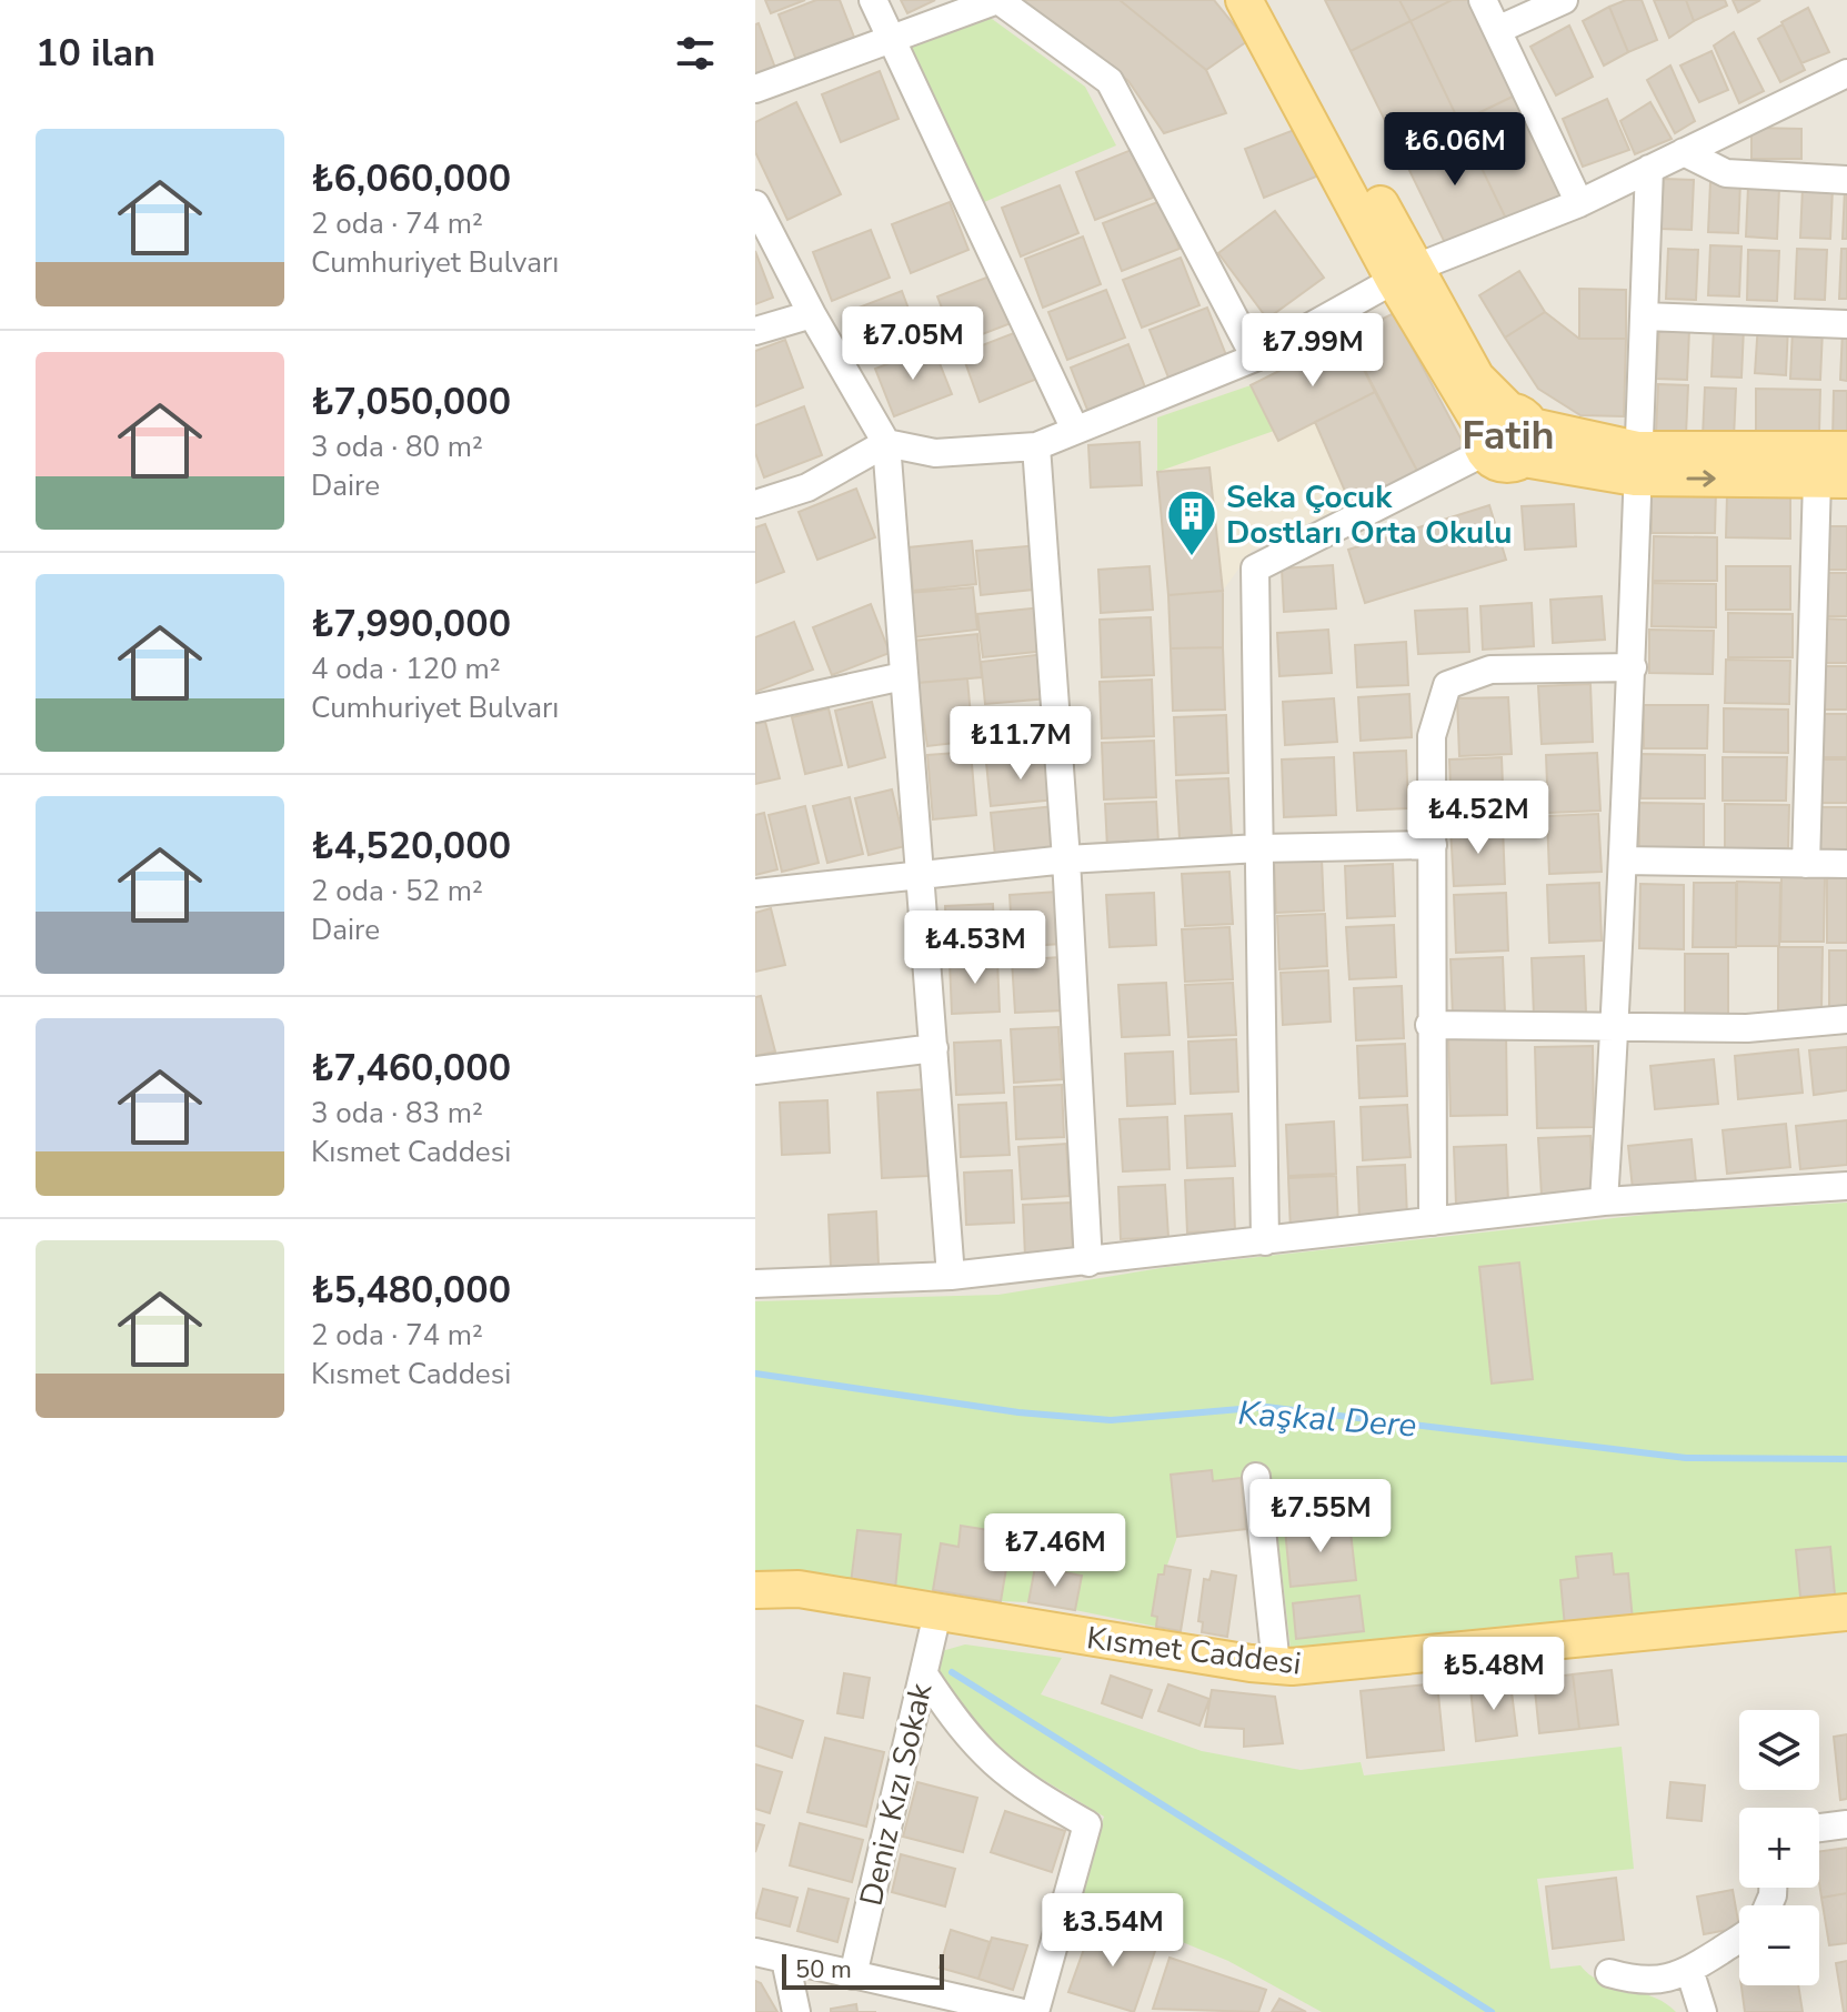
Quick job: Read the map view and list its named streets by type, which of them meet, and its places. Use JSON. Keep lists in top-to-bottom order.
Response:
{
  "streets": {
    "main road": ["Kısmet Caddesi"],
    "street": ["Deniz Kızı Sokak"]
  },
  "crossings": [
    ["Kısmet Caddesi", "Deniz Kızı Sokak"]
  ],
  "districts": ["Fatih"],
  "water": ["Kaşkal Dere"],
  "places": {
    "building": ["Seka Çocuk Dostları Orta Okulu"]
  },
  "scale_bar": "50 m",
  "page": {
    "heading": "10 ilan",
    "list": [
      {
        "name": "₺6,060,000",
        "note": "2 oda · 74 m² · Cumhuriyet Bulvarı"
      },
      {
        "name": "₺7,050,000",
        "note": "3 oda · 80 m² · Daire"
      },
      {
        "name": "₺7,990,000",
        "note": "4 oda · 120 m² · Cumhuriyet Bulvarı"
      },
      {
        "name": "₺4,520,000",
        "note": "2 oda · 52 m² · Daire"
      },
      {
        "name": "₺7,460,000",
        "note": "3 oda · 83 m² · Kısmet Caddesi"
      },
      {
        "name": "₺5,480,000",
        "note": "2 oda · 74 m² · Kısmet Caddesi"
      }
    ],
    "price": [
      "₺6.06M",
      "₺7.05M",
      "₺7.99M",
      "₺11.7M",
      "₺4.52M",
      "₺4.53M",
      "₺7.55M",
      "₺7.46M",
      "₺5.48M",
      "₺3.54M"
    ],
    "map_buttons": ["+", "−"],
    "scale": "50 m"
  }
}
